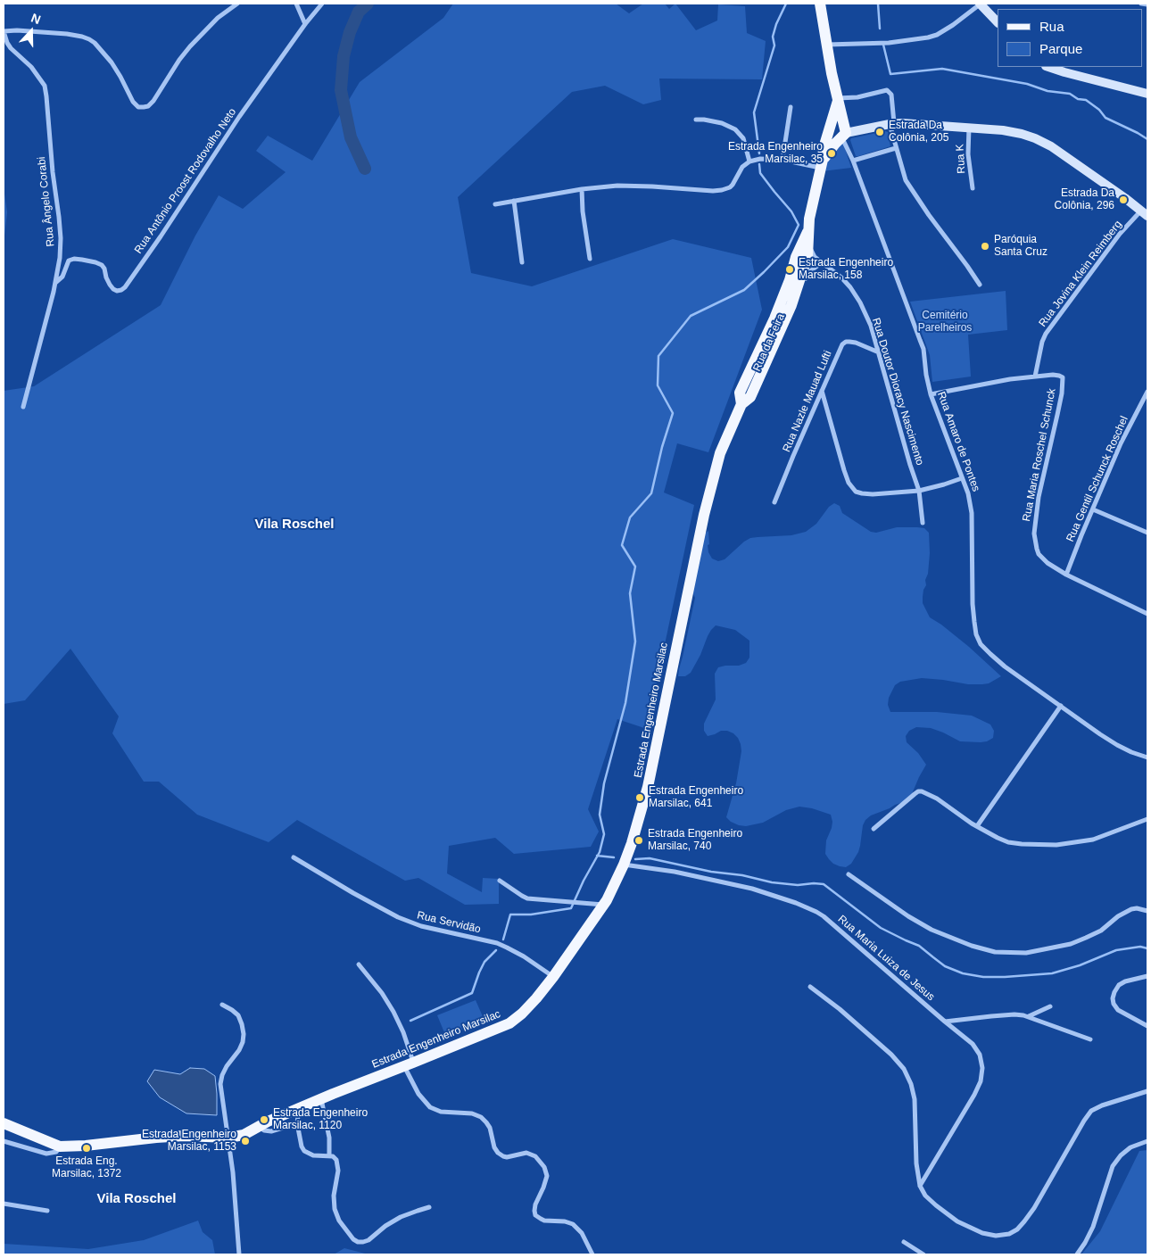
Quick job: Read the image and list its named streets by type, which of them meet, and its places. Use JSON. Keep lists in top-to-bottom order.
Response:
{
  "streets": {
    "main road": ["Estrada Engenheiro Marsilac"],
    "street": [
      "Rua K",
      "Rua Antônio Proost Rodovalho Neto",
      "Rua Ângelo Corabi",
      "Rua Jovina Klein Reimberg",
      "Rua Doutor Dioracy Nascimento",
      "Rua Nazle Mauad Lufti",
      "Rua Amaro de Pontes",
      "Rua Maria Roschel Schunck",
      "Rua Gentil Schunck Roschel",
      "Rua Servidão",
      "Rua Maria Luiza de Jesus"
    ]
  },
  "crossings": [
    ["Rua Antônio Proost Rodovalho Neto", "Rua Ângelo Corabi"],
    ["Rua Jovina Klein Reimberg", "Rua Maria Roschel Schunck"],
    ["Rua Doutor Dioracy Nascimento", "Rua Nazle Mauad Lufti"],
    ["Rua Doutor Dioracy Nascimento", "Estrada Engenheiro Marsilac"],
    ["Rua Amaro de Pontes", "Estrada Engenheiro Marsilac"],
    ["Rua Maria Roschel Schunck", "Rua Gentil Schunck Roschel"],
    ["Estrada Engenheiro Marsilac", "Rua Servidão"],
    ["Estrada Engenheiro Marsilac", "Rua Maria Luiza de Jesus"]
  ],
  "districts": ["Vila Roschel", "Vila Roschel"],
  "parks": ["Cemitério Parelheiros"],
  "places": [
    "Estrada Da Colônia, 205",
    "Estrada Engenheiro Marsilac, 35",
    "Estrada Da Colônia, 296",
    "Paróquia Santa Cruz",
    "Estrada Engenheiro Marsilac, 158",
    "Estrada Engenheiro Marsilac, 641",
    "Estrada Engenheiro Marsilac, 740",
    "Estrada Engenheiro Marsilac, 1120",
    "Estrada Engenheiro Marsilac, 1153",
    "Estrada Eng. Marsilac, 1372"
  ],
  "legend": ["Rua", "Parque"],
  "north": "top"
}
